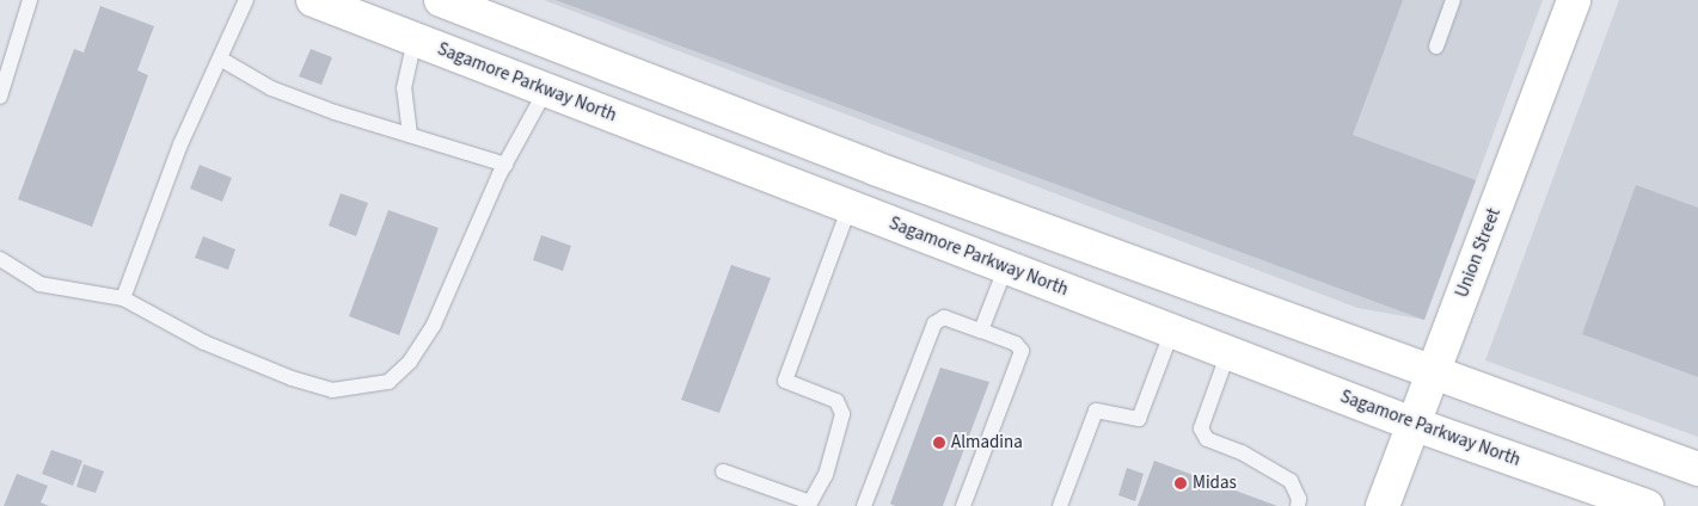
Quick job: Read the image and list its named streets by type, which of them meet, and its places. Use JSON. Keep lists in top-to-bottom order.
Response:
{
  "streets": {
    "main road": ["Sagamore Parkway North", "Union Street"]
  },
  "crossings": [
    ["Sagamore Parkway North", "Union Street"]
  ],
  "places": ["Almadina", "Midas"]
}
